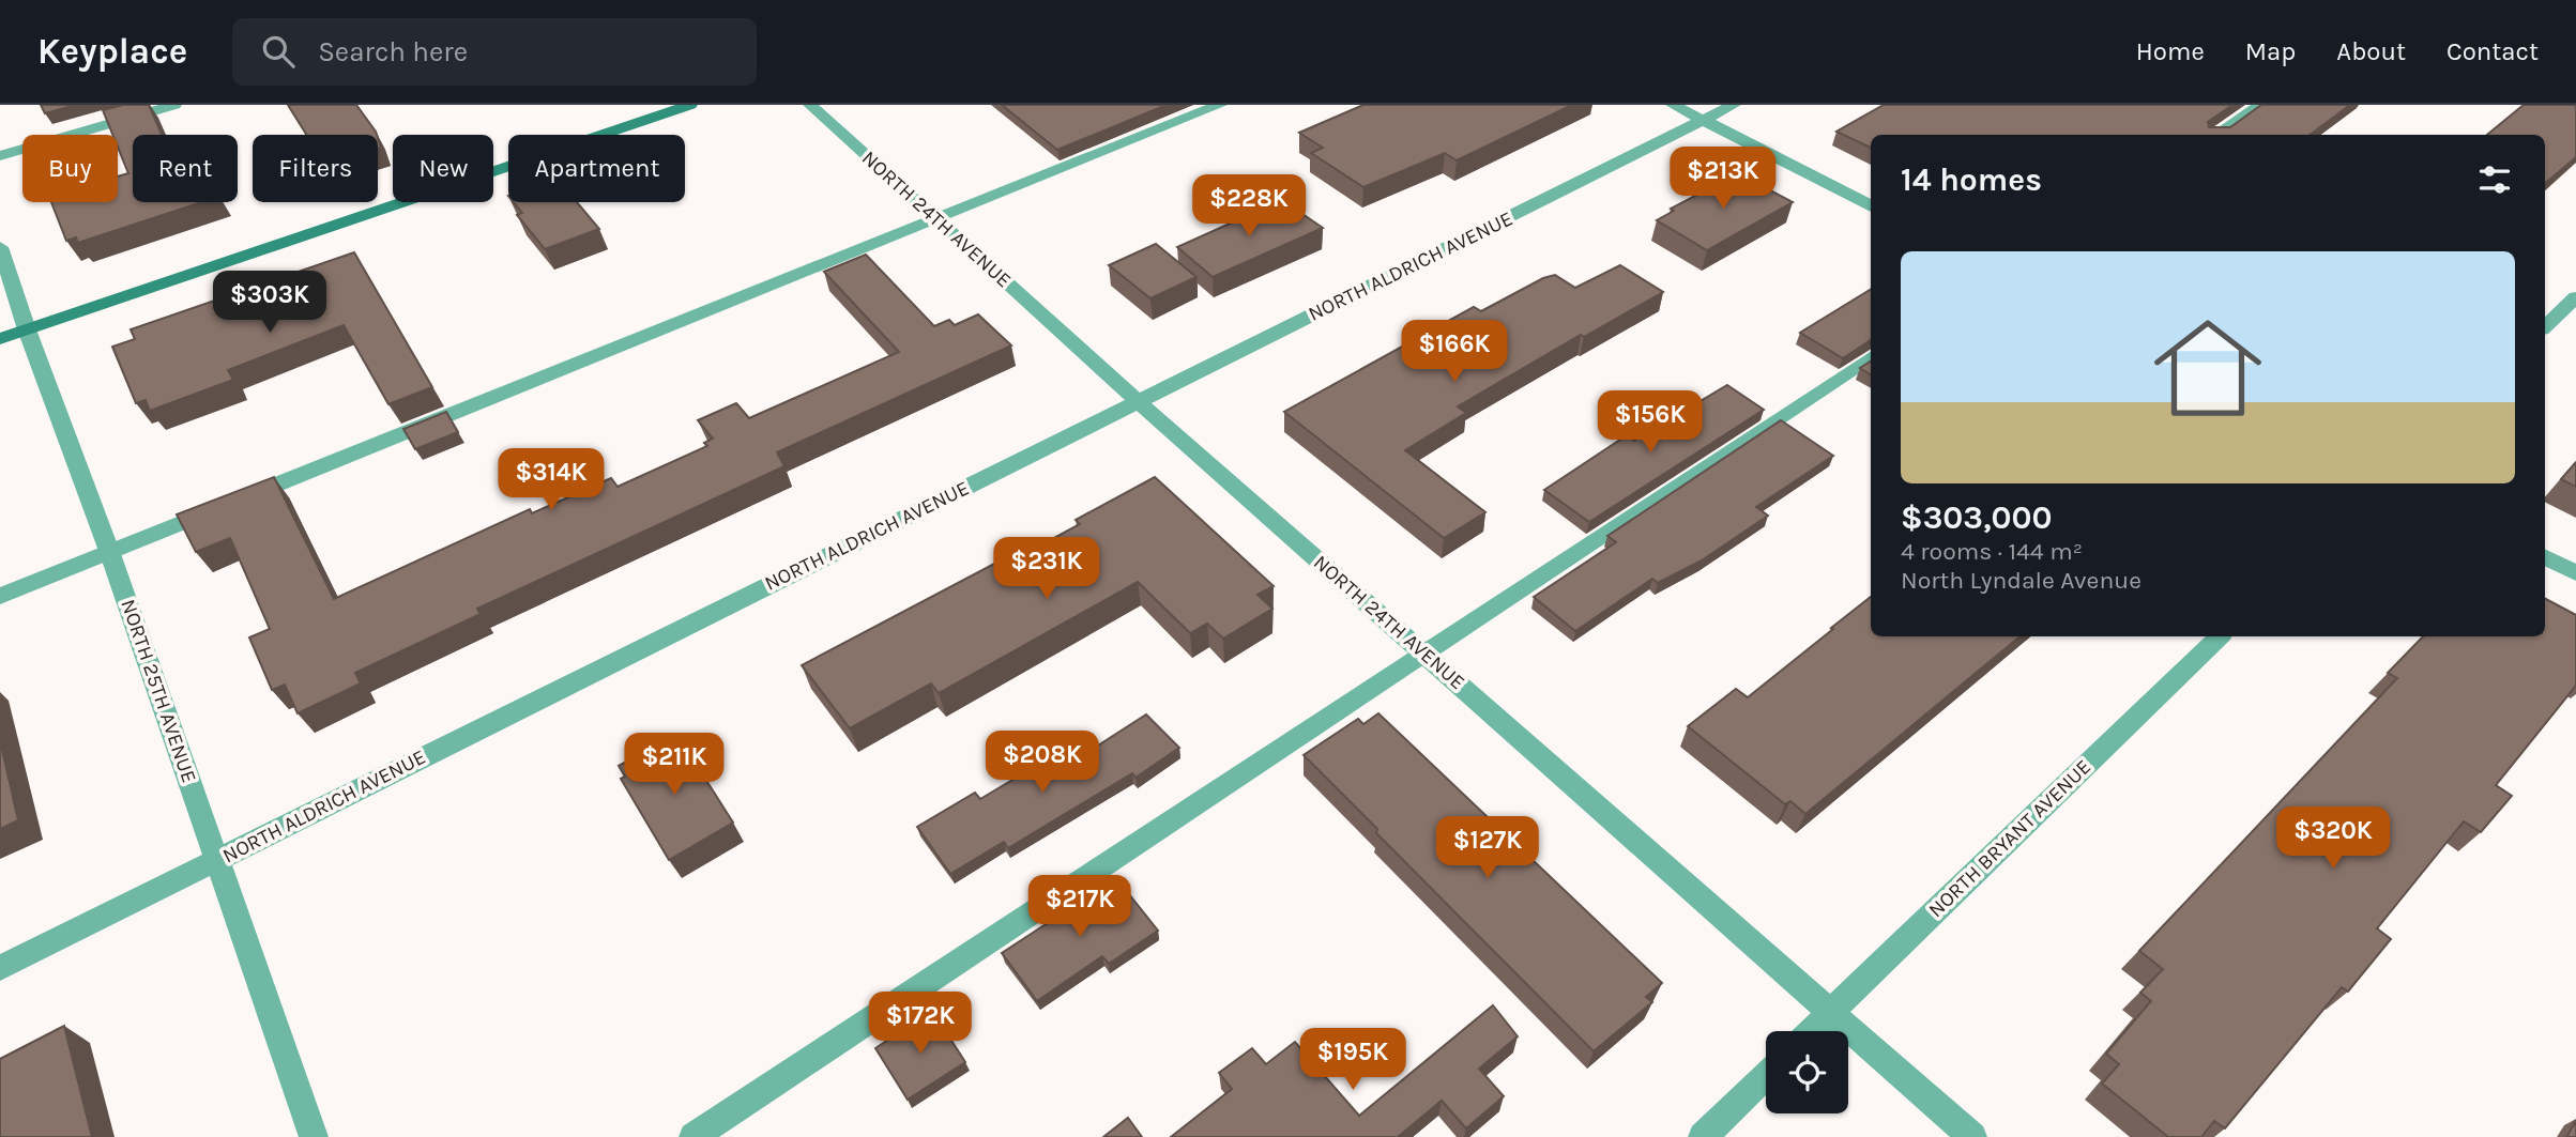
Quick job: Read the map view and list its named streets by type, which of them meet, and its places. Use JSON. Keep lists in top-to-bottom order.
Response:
{
  "streets": {
    "street": [
      "NORTH 24TH AVENUE",
      "NORTH ALDRICH AVENUE",
      "NORTH 25TH AVENUE",
      "NORTH BRYANT AVENUE"
    ]
  },
  "crossings": [
    ["NORTH 24TH AVENUE", "NORTH ALDRICH AVENUE"],
    ["NORTH 24TH AVENUE", "NORTH BRYANT AVENUE"],
    ["NORTH ALDRICH AVENUE", "NORTH 25TH AVENUE"]
  ],
  "page": {
    "header": "Keyplace",
    "search": "Search here",
    "nav": [
      "Home",
      "Map",
      "About",
      "Contact"
    ],
    "chip": [
      "Buy",
      "Rent",
      "Filters",
      "New",
      "Apartment"
    ],
    "heading": "14 homes",
    "price": [
      "$213K",
      "$228K",
      "$303K",
      "$166K",
      "$156K",
      "$314K",
      "$231K",
      "$208K",
      "$211K",
      "$320K",
      "$127K",
      "$217K",
      "$172K",
      "$195K"
    ],
    "list": [
      {
        "name": "$303,000",
        "note": "4 rooms · 144 m² · North Lyndale Avenue"
      }
    ]
  }
}
